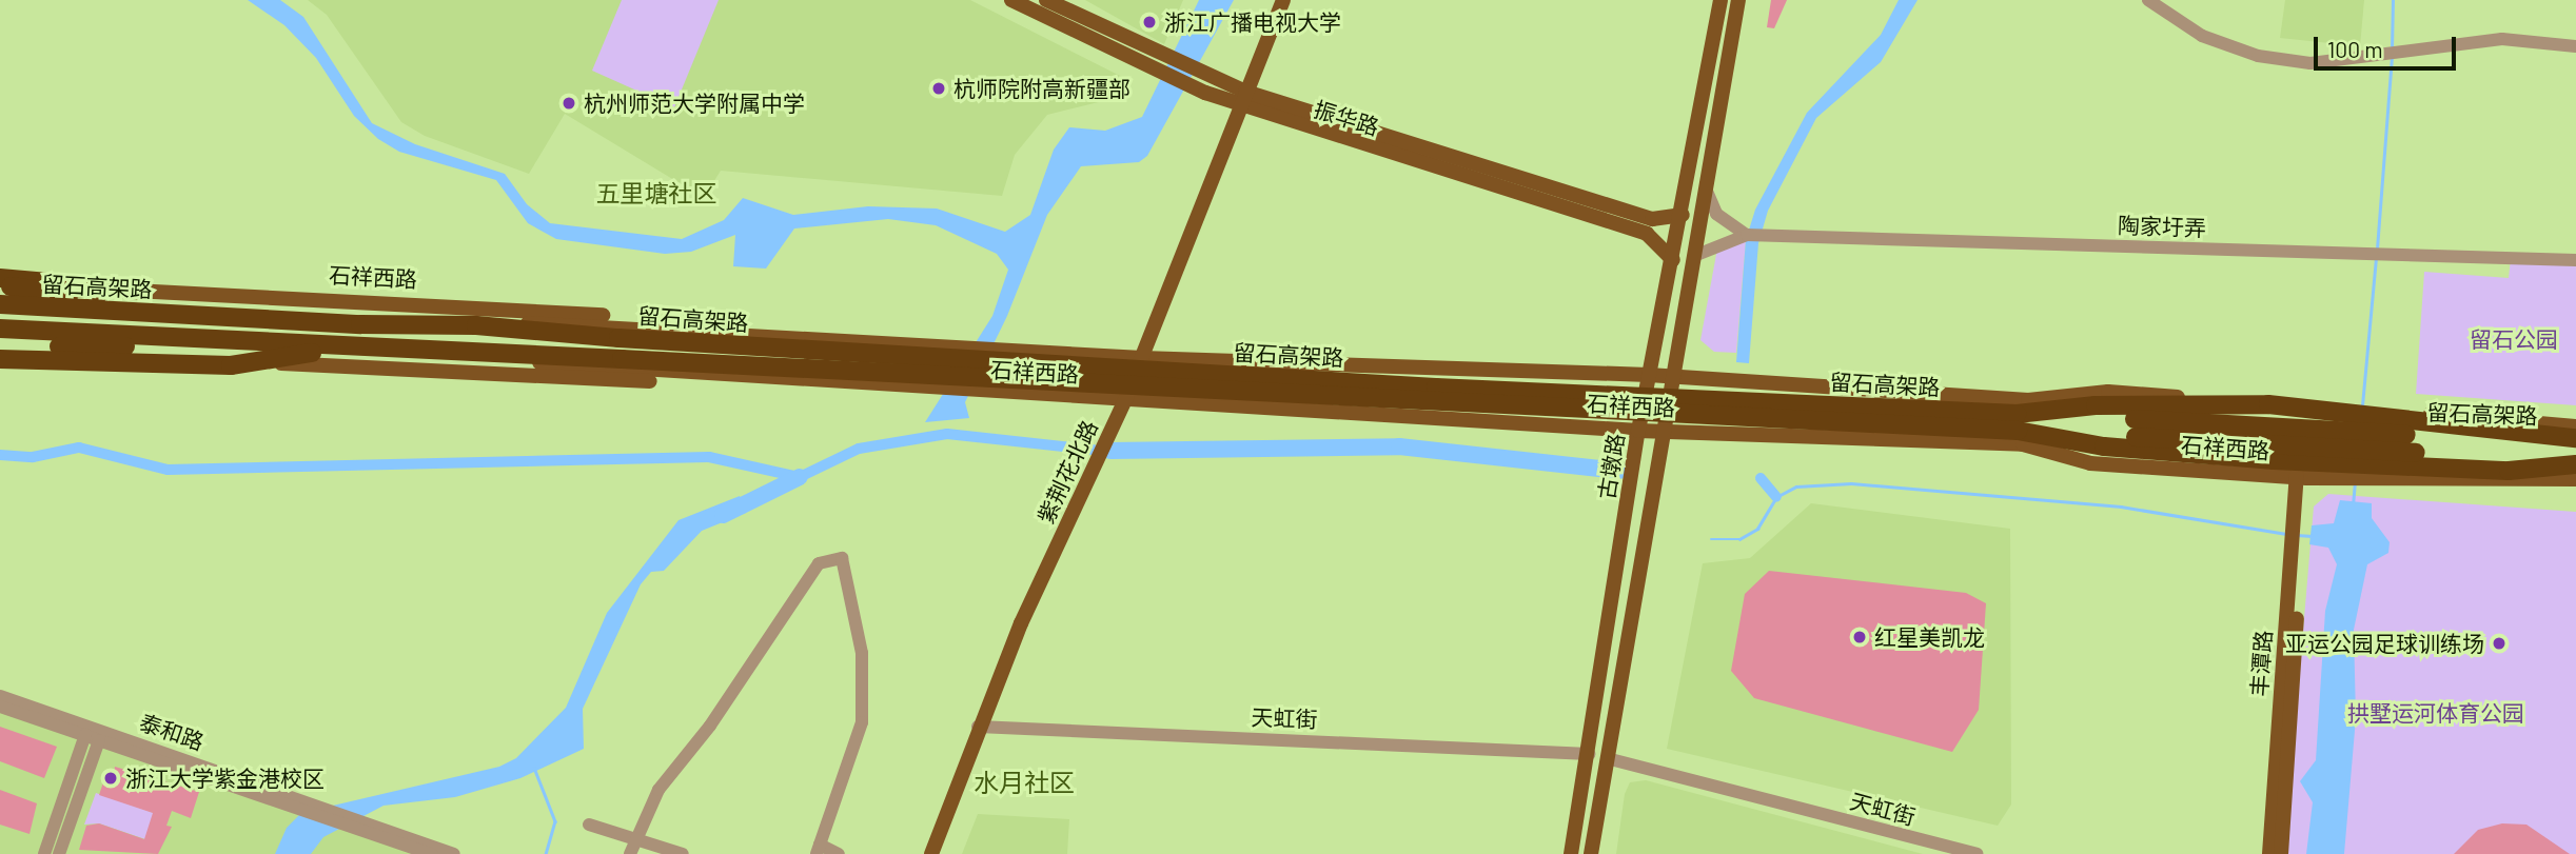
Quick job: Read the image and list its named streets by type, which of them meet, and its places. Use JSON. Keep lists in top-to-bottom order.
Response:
{
  "streets": {
    "highway": ["石祥西路", "留石高架路"],
    "main road": [
      "振华路",
      "古墩路",
      "紫荆花北路",
      "丰潭路"
    ],
    "street": ["陶家圩弄", "天虹街", "泰和路"]
  },
  "crossings": [
    ["振华路", "古墩路"],
    ["振华路", "紫荆花北路"],
    ["陶家圩弄", "古墩路"],
    ["石祥西路", "留石高架路"],
    ["石祥西路", "古墩路"],
    ["石祥西路", "紫荆花北路"],
    ["石祥西路", "丰潭路"],
    ["古墩路", "天虹街"],
    ["紫荆花北路", "天虹街"]
  ],
  "districts": ["五里塘社区", "水月社区"],
  "parks": ["留石公园", "拱墅运河体育公园"],
  "places": [
    "浙江广播电视大学",
    "杭师院附高新疆部",
    "杭州师范大学附属中学",
    "红星美凯龙",
    "亚运公园足球训练场",
    "浙江大学紫金港校区"
  ],
  "scale_bar": "100 m"
}
